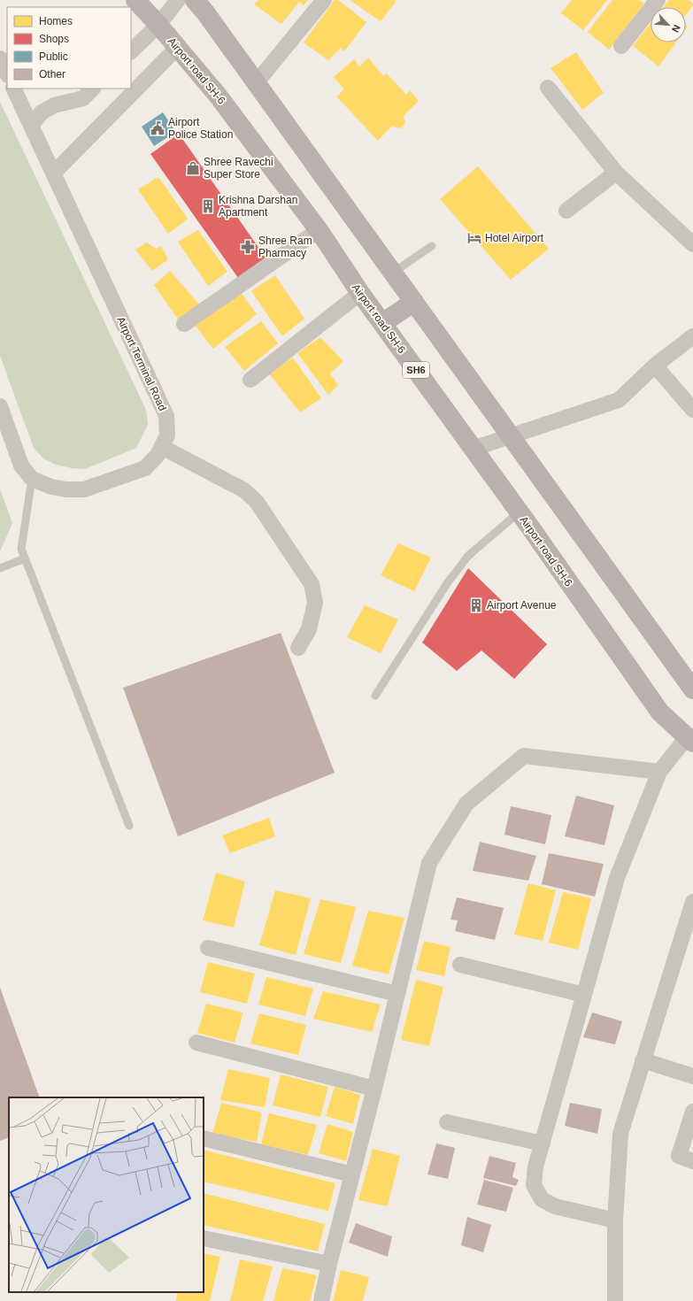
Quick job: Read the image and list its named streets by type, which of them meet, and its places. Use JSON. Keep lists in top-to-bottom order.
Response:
{
  "streets": {
    "main road": ["Airport road SH-6", "SH6"],
    "street": ["Airport Terminal Road"]
  },
  "places": {
    "public building": ["Airport Police Station"],
    "shop": ["Shree Ravechi Super Store"],
    "building": ["Krishna Darshan Apartment", "Airport Avenue"],
    "hotel": ["Hotel Airport"],
    "pharmacy": ["Shree Ram Pharmacy"]
  },
  "legend": [
    "Homes",
    "Shops",
    "Public",
    "Other"
  ],
  "north": "bottom right"
}
